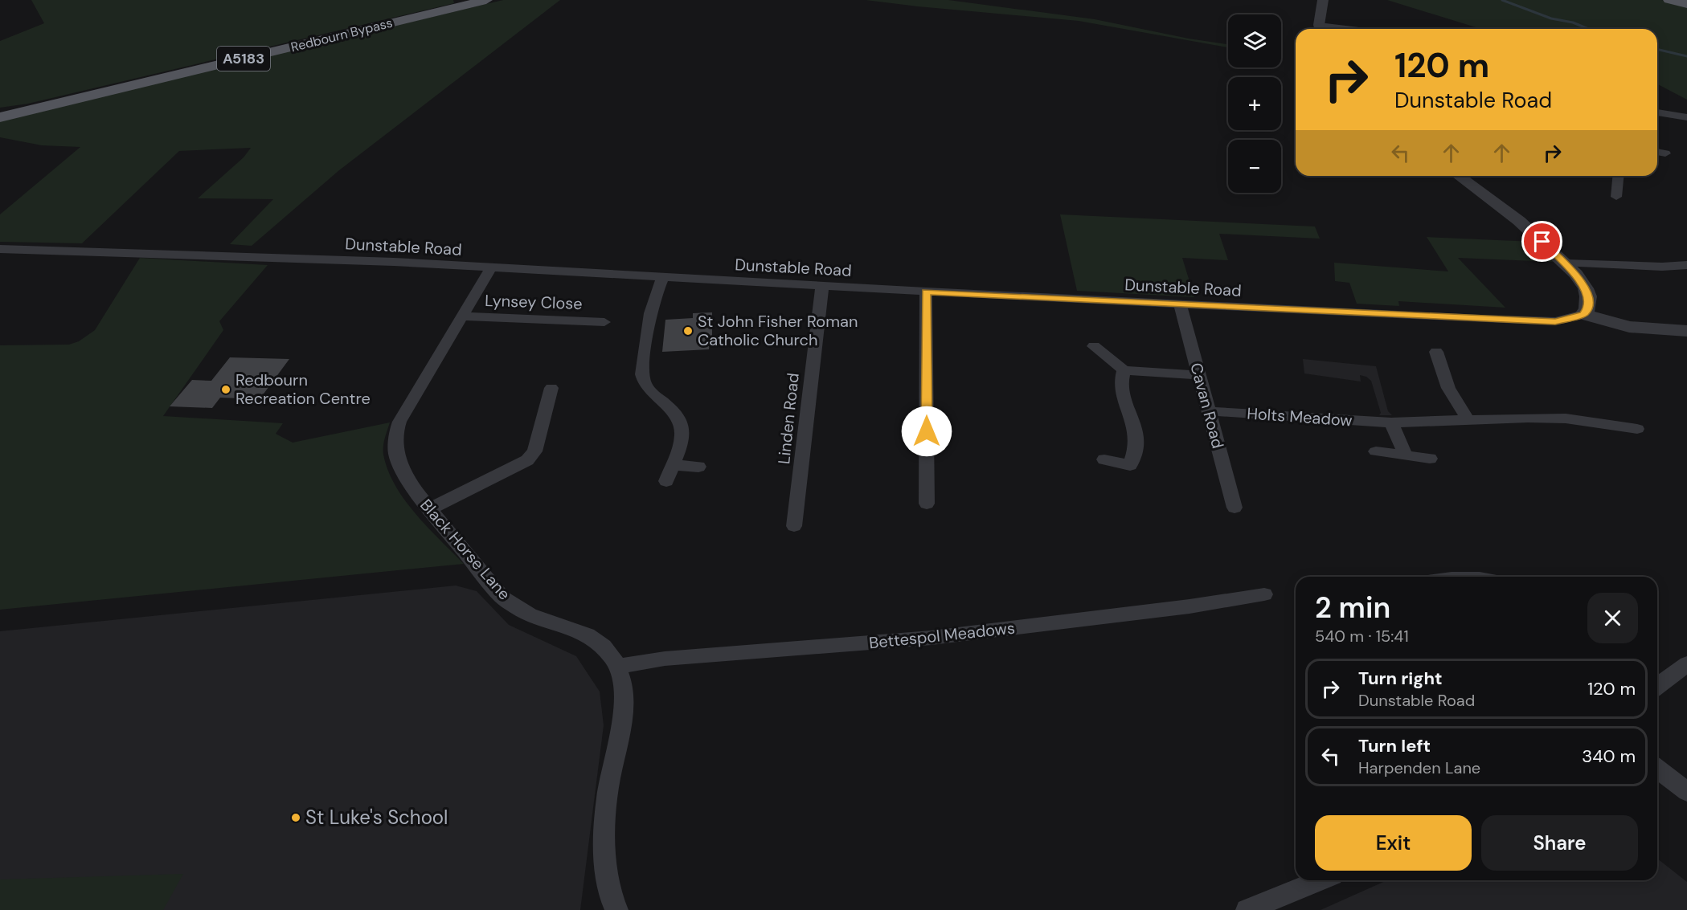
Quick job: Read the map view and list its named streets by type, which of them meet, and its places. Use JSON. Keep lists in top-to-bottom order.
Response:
{
  "streets": {
    "main road": ["Redbourn Bypass", "A5183"],
    "street": [
      "Dunstable Road",
      "Lynsey Close",
      "Cavan Road",
      "Holts Meadow",
      "Linden Road",
      "Black Horse Lane",
      "Bettespol Meadows"
    ]
  },
  "crossings": [
    ["Dunstable Road", "Cavan Road"],
    ["Dunstable Road", "Linden Road"],
    ["Dunstable Road", "Black Horse Lane"],
    ["Lynsey Close", "Black Horse Lane"],
    ["Cavan Road", "Holts Meadow"],
    ["Black Horse Lane", "Bettespol Meadows"]
  ],
  "places": ["St John Fisher Roman Catholic Church", "Redbourn Recreation Centre", "St Luke's School"],
  "page": {
    "map_buttons": ["+", "−"],
    "turn": ["120 m", "Dunstable Road"],
    "heading": ["2 min", "540 m · 15:41"],
    "list": [
      {
        "name": "Turn right",
        "note": "Dunstable Road",
        "value": "120 m"
      },
      {
        "name": "Turn left",
        "note": "Harpenden Lane",
        "value": "340 m"
      }
    ],
    "buttons": ["Exit", "Share"]
  }
}
